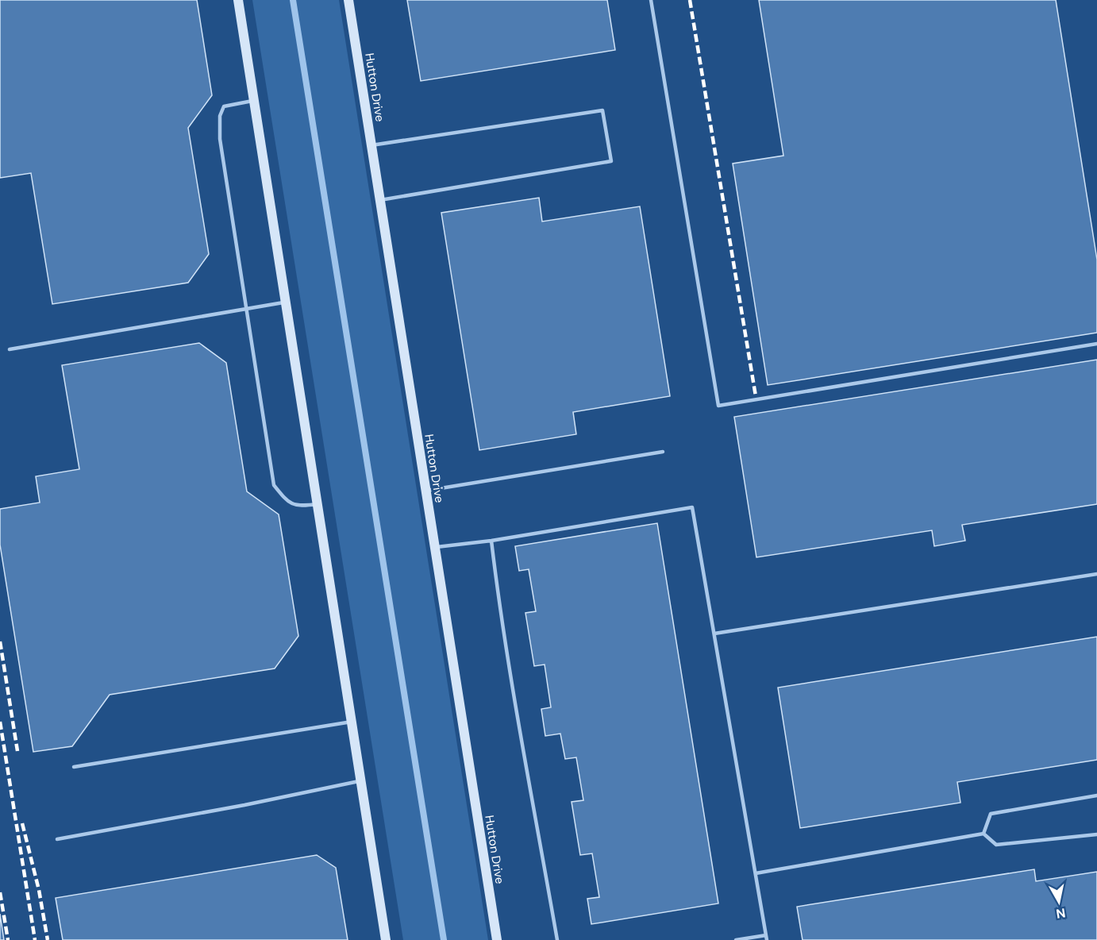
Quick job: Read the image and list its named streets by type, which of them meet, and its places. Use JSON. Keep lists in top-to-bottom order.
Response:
{
  "streets": {
    "street": ["Hutton Drive"]
  },
  "north": "bottom"
}
